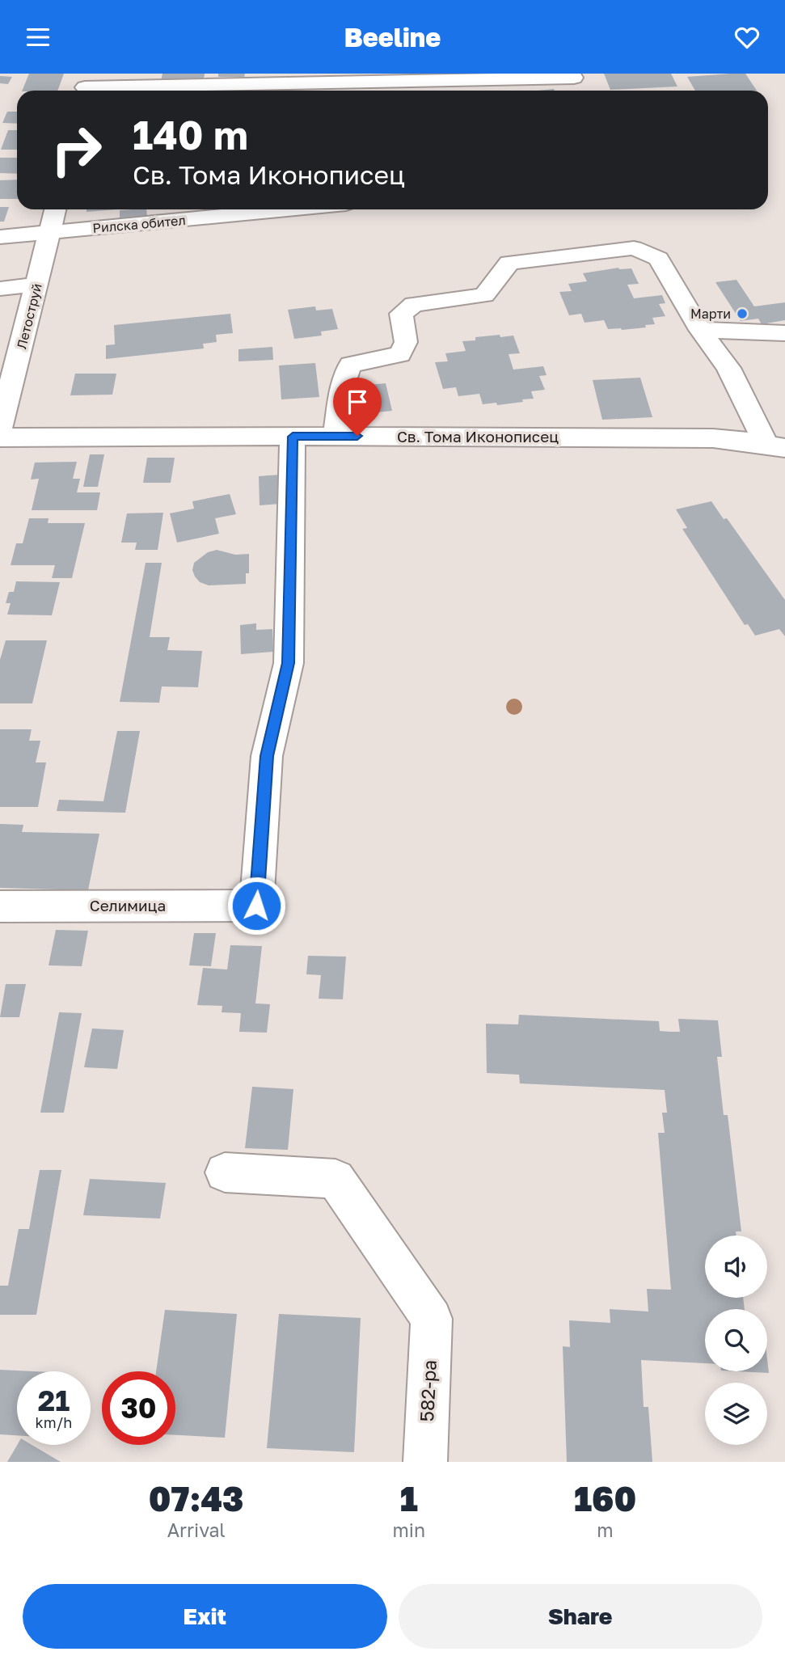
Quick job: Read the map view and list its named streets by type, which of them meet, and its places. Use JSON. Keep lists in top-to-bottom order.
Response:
{
  "streets": {
    "street": [
      "Рилска обител",
      "Летоструй",
      "Св. Тома Иконописец",
      "Селимица",
      "582-ра"
    ]
  },
  "crossings": [
    ["Рилска обител", "Летоструй"],
    ["Св. Тома Иконописец", "Селимица"]
  ],
  "places": ["Марти"],
  "page": {
    "header": "Beeline",
    "turn": ["140 m", "Св. Тома Иконописец"],
    "speed": "21 km/h",
    "limit": "30",
    "eta": [
      "07:43",
      "Arrival",
      "1",
      "min",
      "160",
      "m"
    ],
    "buttons": ["Exit", "Share"]
  }
}
